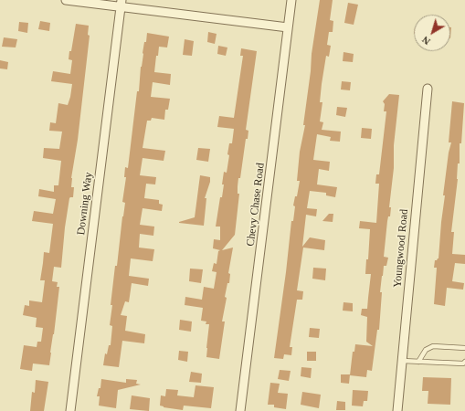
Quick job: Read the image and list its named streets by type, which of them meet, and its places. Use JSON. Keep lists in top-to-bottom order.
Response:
{
  "streets": {
    "street": ["Downing Way", "Chevy Chase Road", "Youngwood Road"]
  },
  "north": "bottom left"
}
